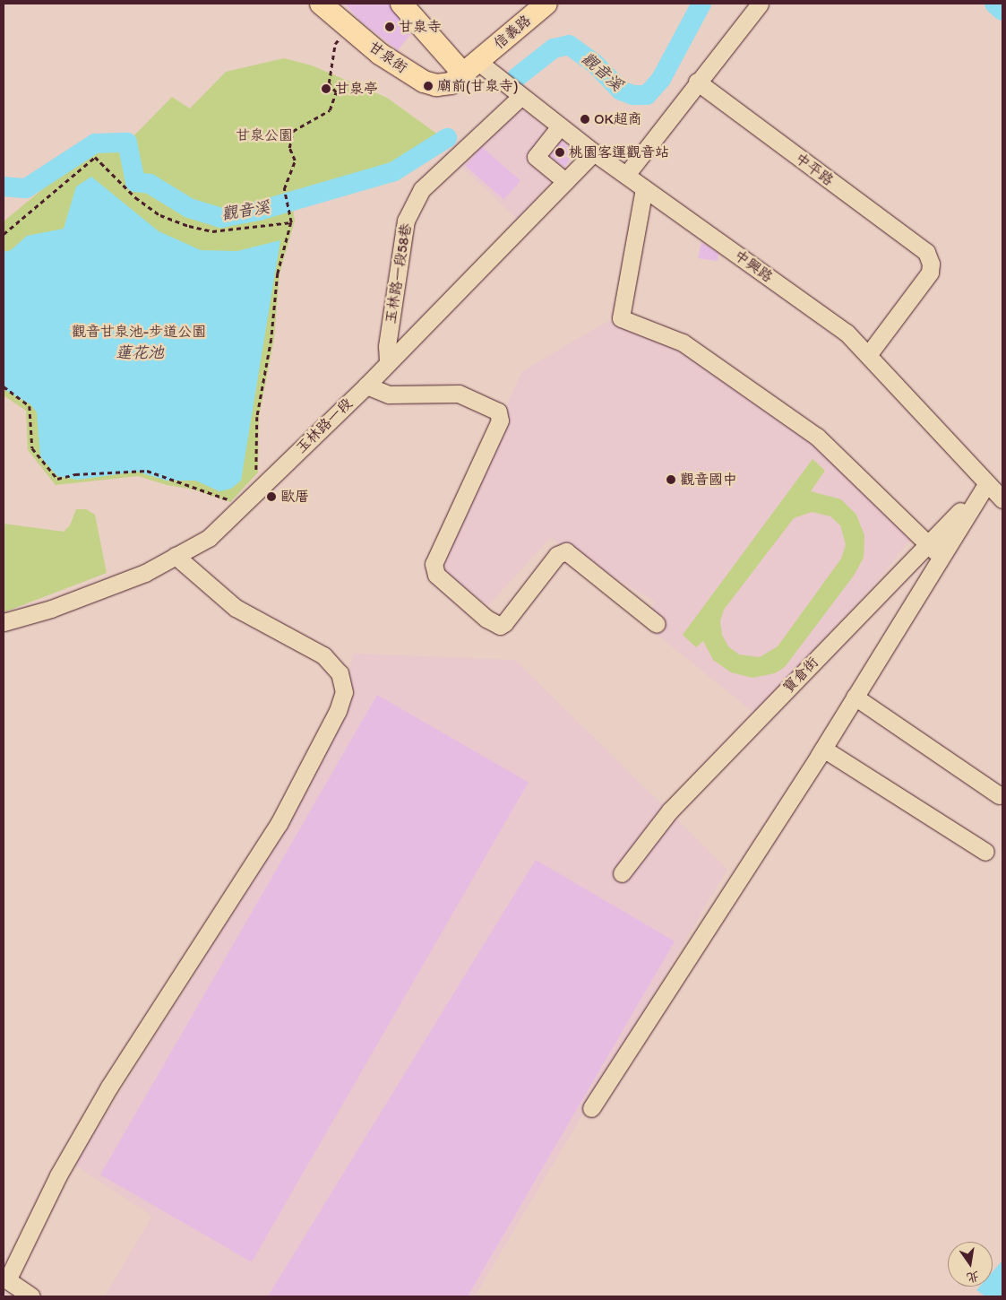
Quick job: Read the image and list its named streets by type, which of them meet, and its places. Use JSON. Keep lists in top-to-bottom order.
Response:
{
  "streets": {
    "main road": ["信義路", "甘泉街"],
    "street": [
      "中平路",
      "中興路",
      "玉林路一段58巷",
      "玉林路一段",
      "寶倉街"
    ]
  },
  "crossings": [
    ["信義路", "甘泉街"],
    ["信義路", "中興路"],
    ["甘泉街", "中興路"],
    ["中平路", "中興路"],
    ["中興路", "玉林路一段58巷"],
    ["中興路", "玉林路一段"],
    ["中興路", "寶倉街"],
    ["玉林路一段58巷", "玉林路一段"]
  ],
  "water": ["觀音溪", "蓮花池"],
  "parks": ["甘泉公園", "觀音甘泉池-步道公園"],
  "places": [
    "甘泉寺",
    "廟前(甘泉寺)",
    "甘泉亭",
    "OK超商",
    "桃園客運觀音站",
    "觀音國中",
    "歐厝"
  ],
  "north": "bottom"
}
